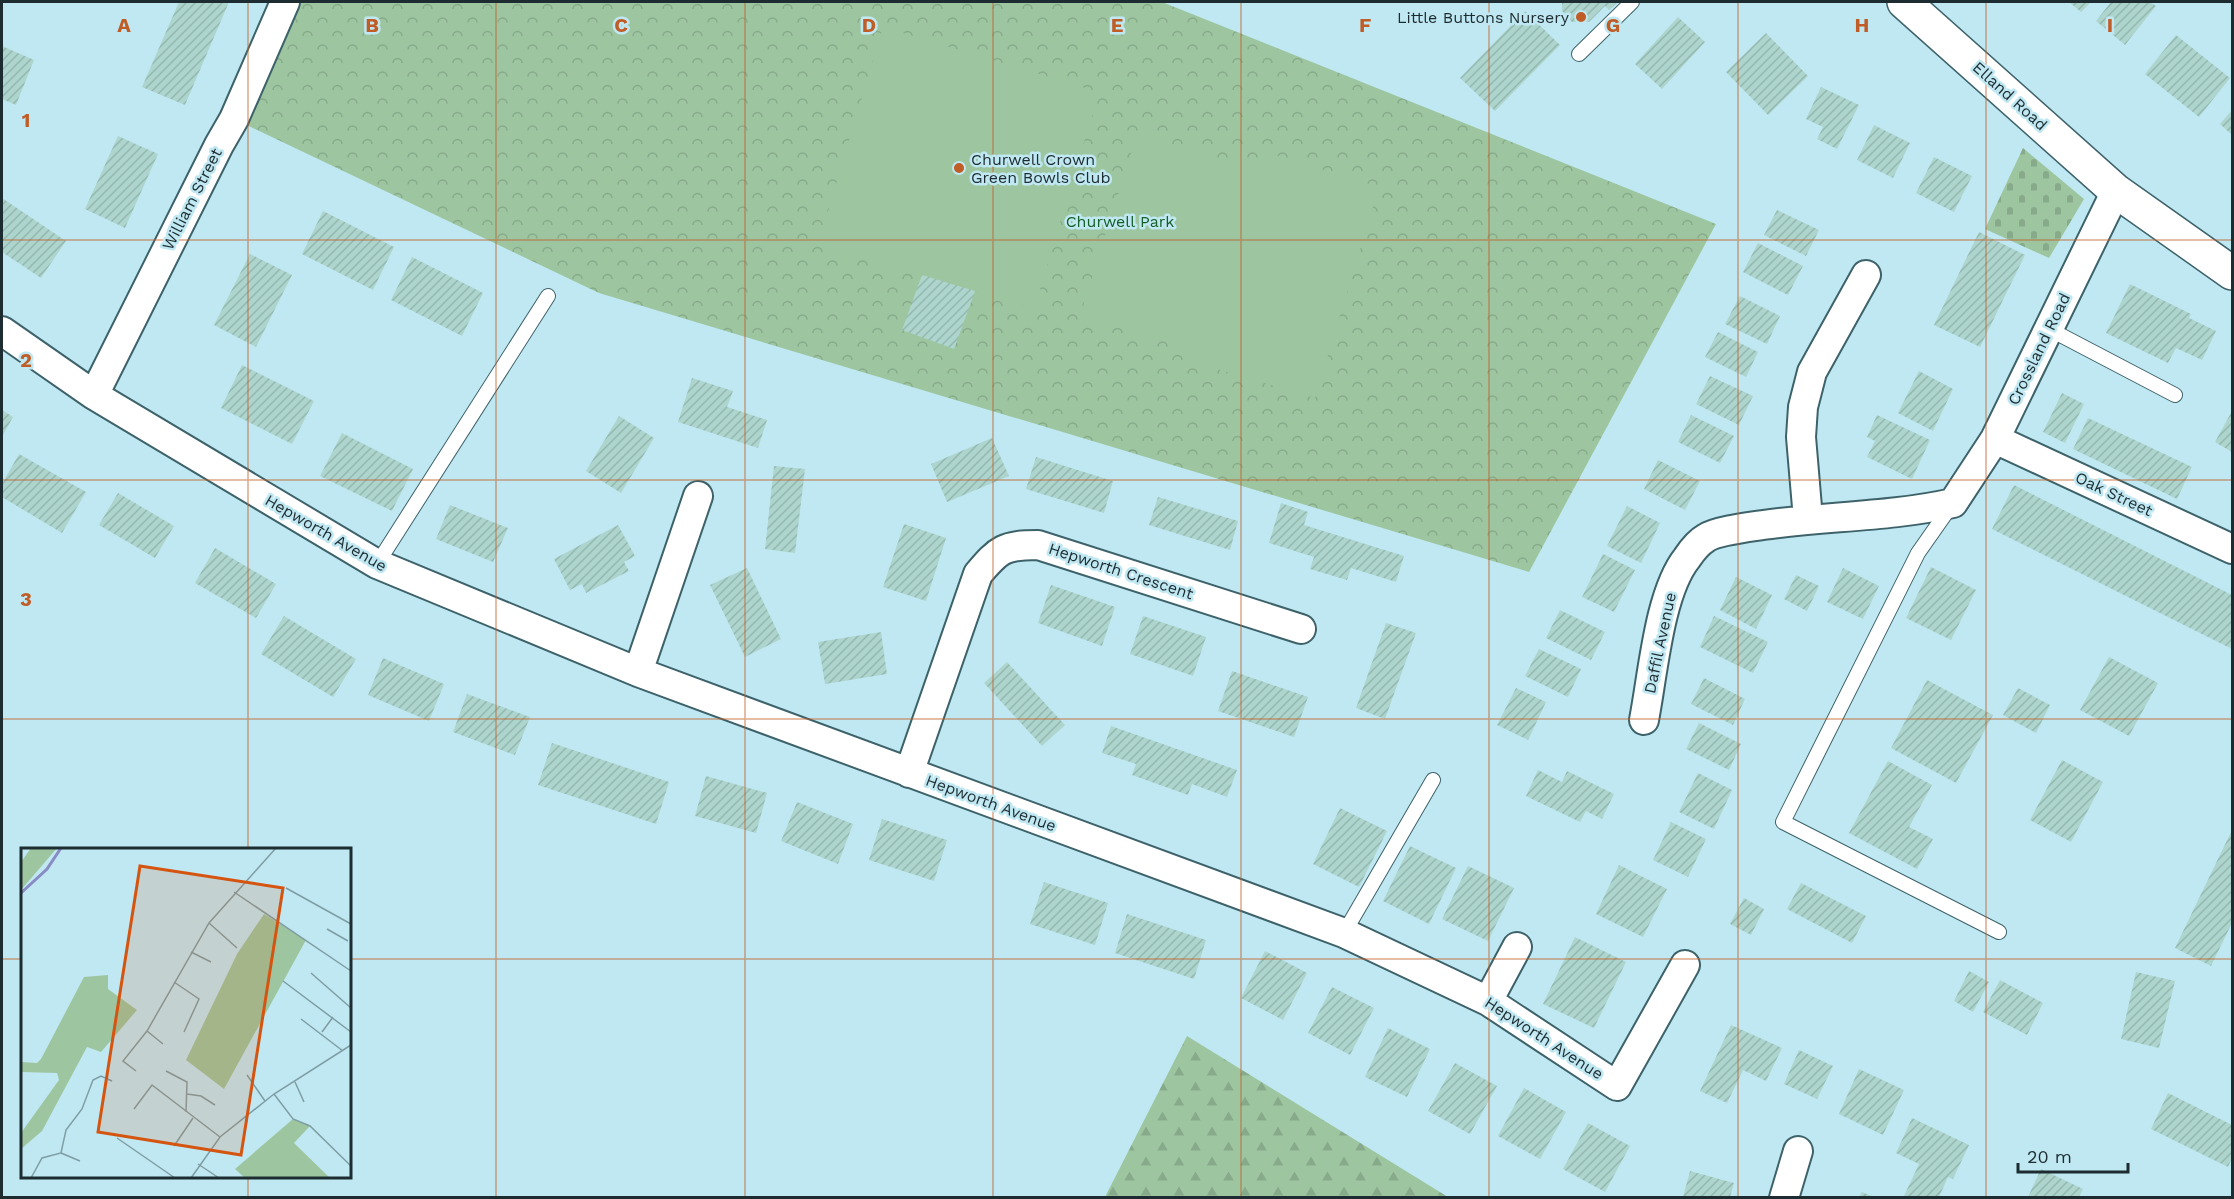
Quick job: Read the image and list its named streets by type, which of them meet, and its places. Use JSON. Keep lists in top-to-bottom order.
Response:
{
  "streets": {
    "main road": ["Elland Road"],
    "street": [
      "William Street",
      "Crossland Road",
      "Oak Street",
      "Hepworth Avenue",
      "Hepworth Crescent",
      "Daffil Avenue"
    ]
  },
  "crossings": [
    ["Elland Road", "Crossland Road"],
    ["William Street", "Hepworth Avenue"],
    ["Crossland Road", "Oak Street"],
    ["Crossland Road", "Daffil Avenue"],
    ["Hepworth Avenue", "Hepworth Crescent"]
  ],
  "parks": ["Churwell Park"],
  "places": ["Little Buttons Nursery", "Churwell Crown Green Bowls Club"],
  "scale_bar": "20 m",
  "grid": {
    "columns": [
      "A",
      "B",
      "C",
      "D",
      "E",
      "F",
      "G",
      "H",
      "I"
    ],
    "rows": ["1", "2", "3"]
  }
}
